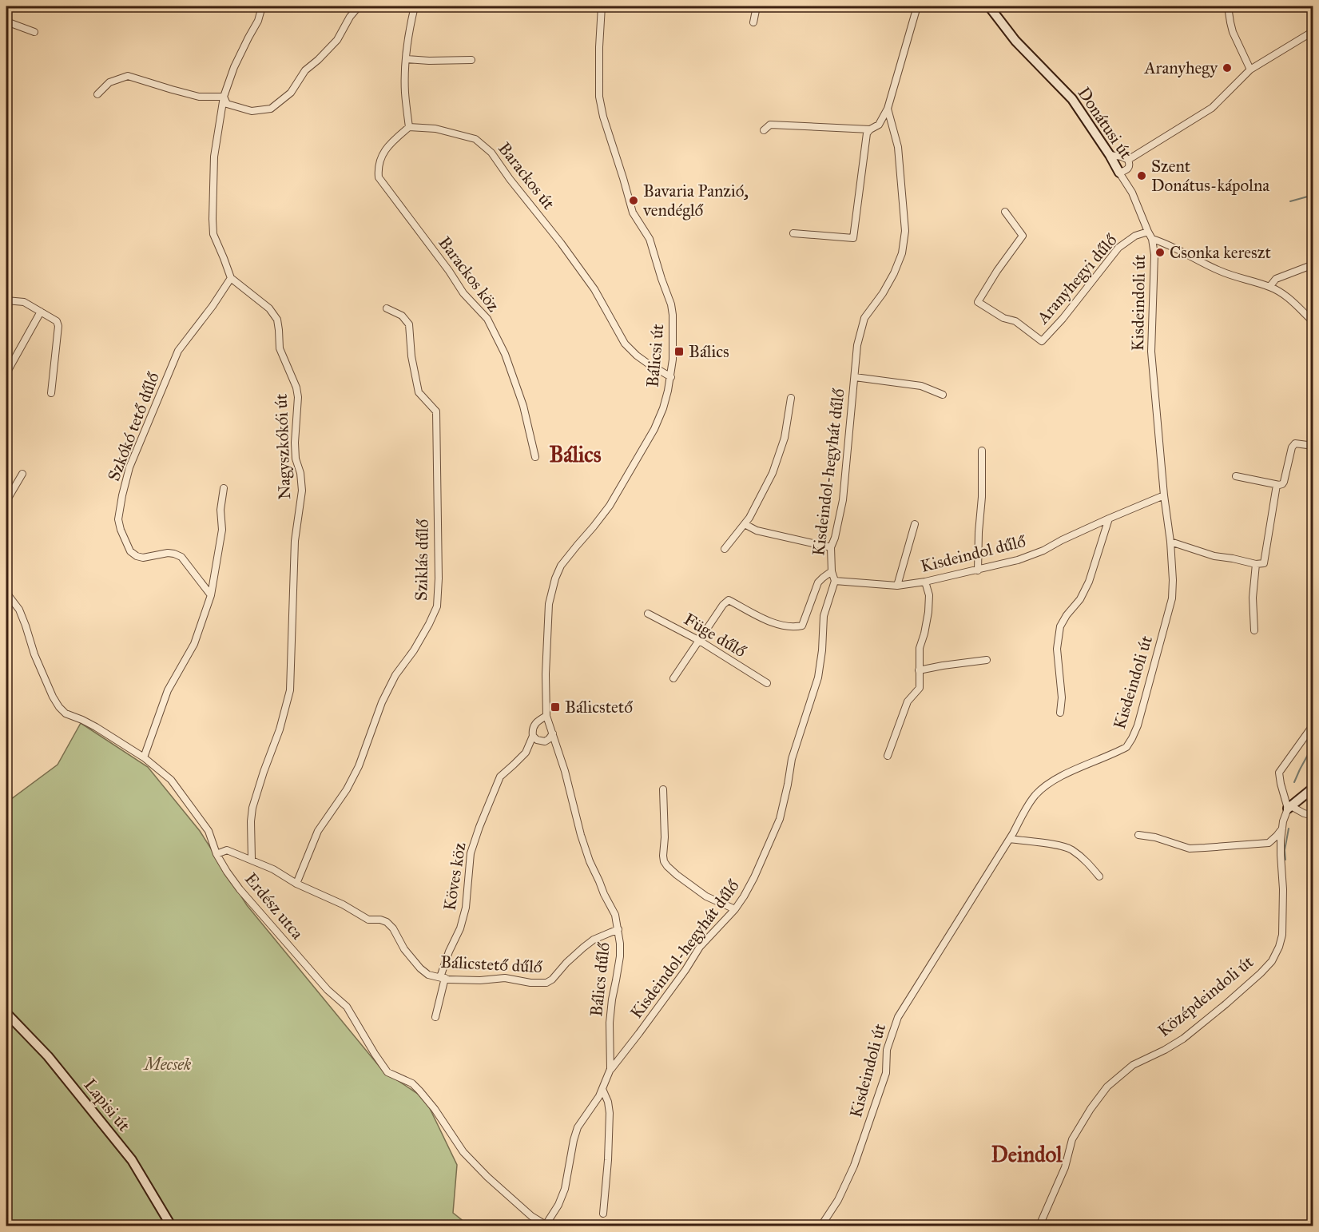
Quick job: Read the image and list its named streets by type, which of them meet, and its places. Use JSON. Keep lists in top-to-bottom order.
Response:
{
  "streets": {
    "street": [
      "Donátusi út",
      "Barackos út",
      "Barackos köz",
      "Aranyhegyi dűlő",
      "Kisdeindoli út",
      "Bálicsi út",
      "Szkókó tető dűlő",
      "Nagyszkókói út",
      "Kisdeindol-hegyhát dűlő",
      "Kisdeindol dűlő",
      "Sziklás dűlő",
      "Füge dűlő",
      "Köves köz",
      "Erdész utca",
      "Bálicstető dűlő",
      "Bálics dűlő",
      "Középdeindoli út",
      "Lapisi út"
    ]
  },
  "crossings": [
    ["Donátusi út", "Aranyhegyi dűlő"],
    ["Donátusi út", "Kisdeindoli út"],
    ["Barackos út", "Barackos köz"],
    ["Barackos út", "Bálicsi út"],
    ["Kisdeindoli út", "Kisdeindol dűlő"],
    ["Bálicsi út", "Bálics dűlő"],
    ["Szkókó tető dűlő", "Nagyszkókói út"],
    ["Nagyszkókói út", "Bálicstető dűlő"],
    ["Kisdeindol-hegyhát dűlő", "Kisdeindol dűlő"],
    ["Kisdeindol-hegyhát dűlő", "Bálics dűlő"],
    ["Sziklás dűlő", "Bálicstető dűlő"],
    ["Köves köz", "Bálicstető dűlő"],
    ["Erdész utca", "Bálicstető dűlő"],
    ["Erdész utca", "Bálics dűlő"],
    ["Bálicstető dűlő", "Bálics dűlő"]
  ],
  "districts": ["Bálics", "Deindol"],
  "parks": ["Mecsek"],
  "places": {
    "other": [
      "Aranyhegy",
      "Szent Donátus-kápolna",
      "Bavaria Panzió, vendéglő",
      "Csonka kereszt"
    ],
    "transit": ["Bálics", "Bálicstető"]
  }
}
